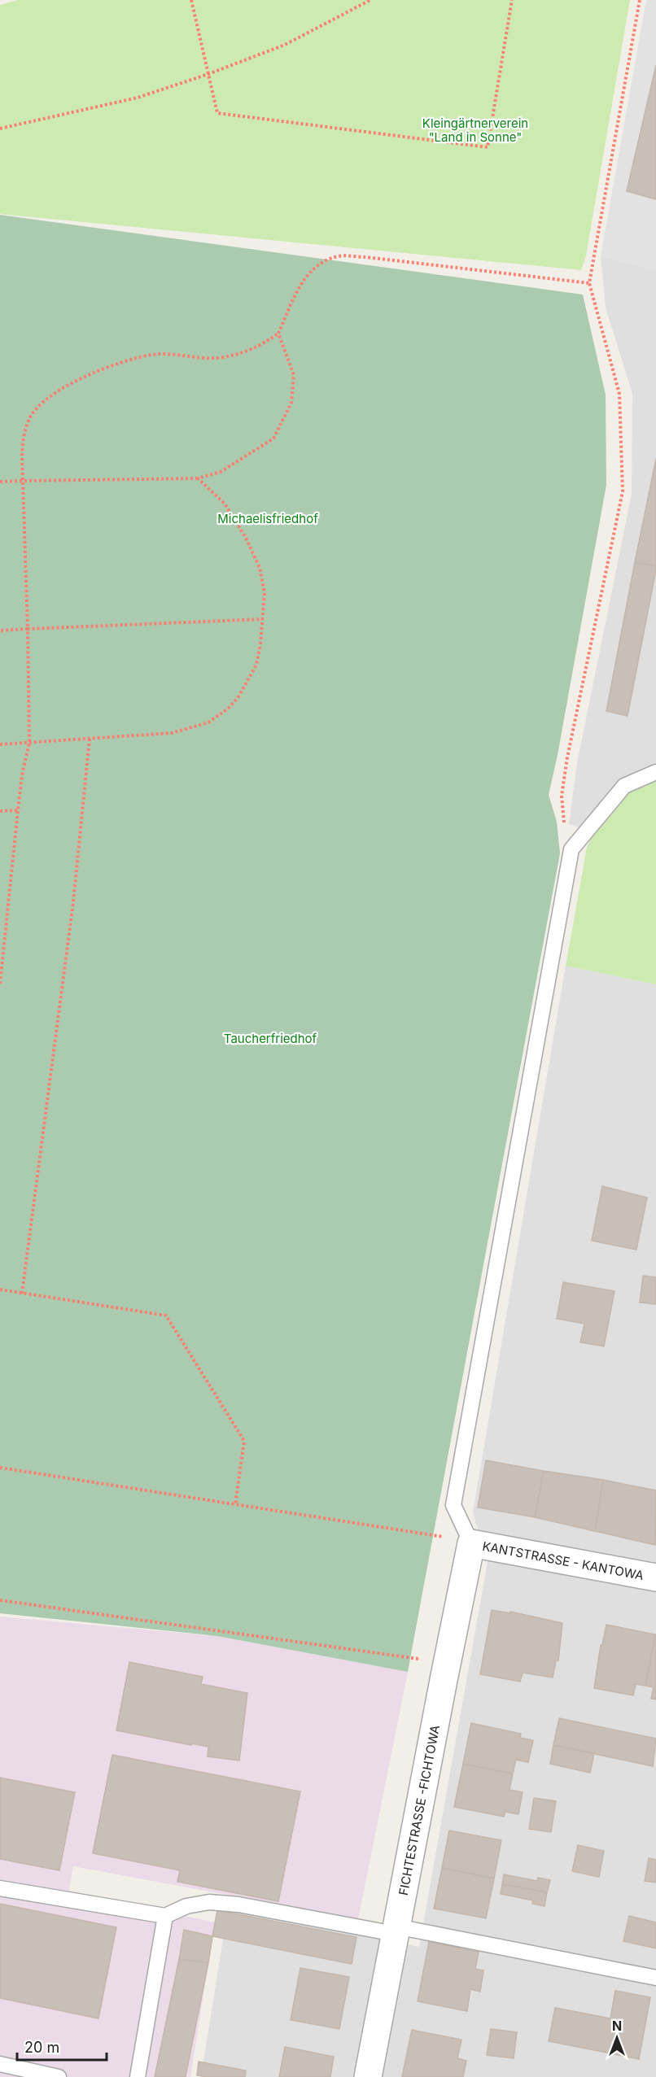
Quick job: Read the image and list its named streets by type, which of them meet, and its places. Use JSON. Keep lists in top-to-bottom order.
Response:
{
  "streets": {
    "street": ["KANTSTRASSE - KANTOWA", "FICHTESTRASSE -FICHTOWA"]
  },
  "crossings": [
    ["KANTSTRASSE - KANTOWA", "FICHTESTRASSE -FICHTOWA"]
  ],
  "parks": ["Kleingärtnerverein \"Land in Sonne\"", "Michaelisfriedhof", "Taucherfriedhof"],
  "scale_bar": "20 m",
  "north": "top"
}
